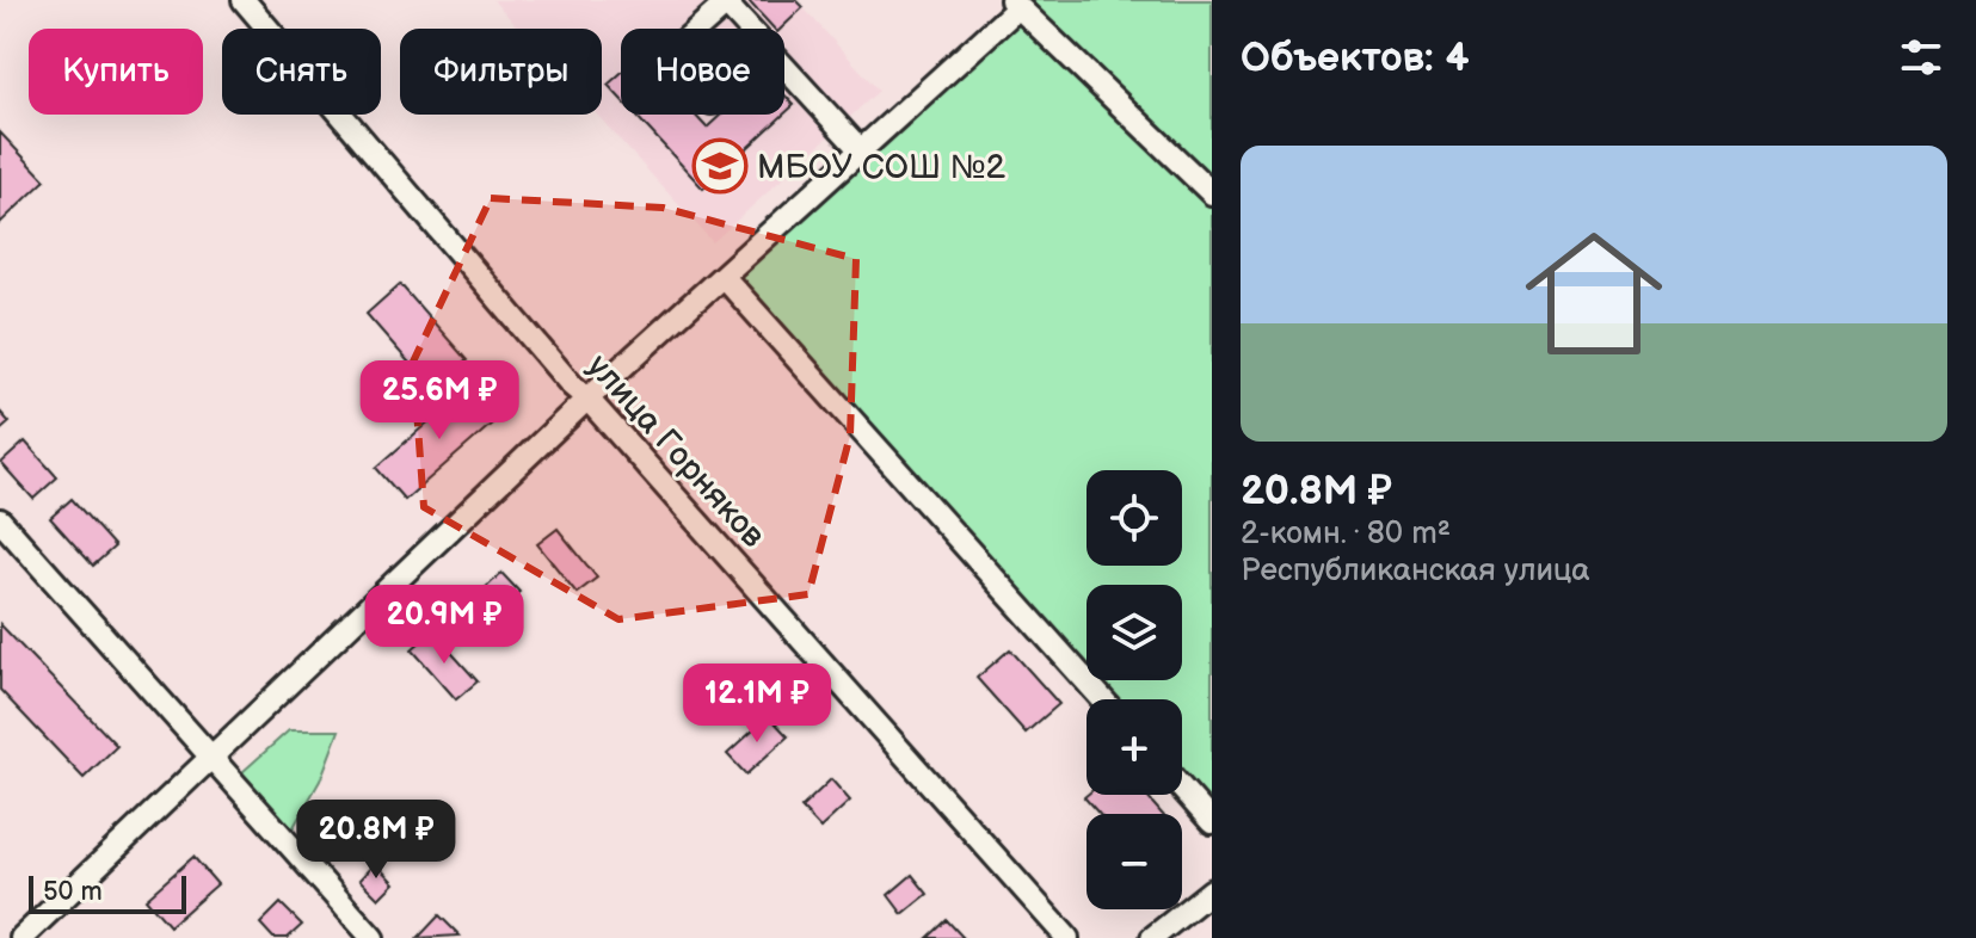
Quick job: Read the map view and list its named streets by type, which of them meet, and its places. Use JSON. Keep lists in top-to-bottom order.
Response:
{
  "streets": {
    "street": ["улица Горняков"]
  },
  "places": {
    "school or university": ["МБОУ СОШ №2"]
  },
  "scale_bar": "50 m",
  "page": {
    "heading": "Объектов: 4",
    "chip": [
      "Купить",
      "Снять",
      "Фильтры",
      "Новое"
    ],
    "list": [
      {
        "name": "20.8M ₽",
        "note": "2-комн. · 80 m² · Республиканская улица"
      }
    ],
    "price": [
      "25.6M ₽",
      "20.9M ₽",
      "12.1M ₽",
      "20.8M ₽"
    ],
    "map_buttons": ["+", "−"],
    "scale": "50 m"
  }
}
